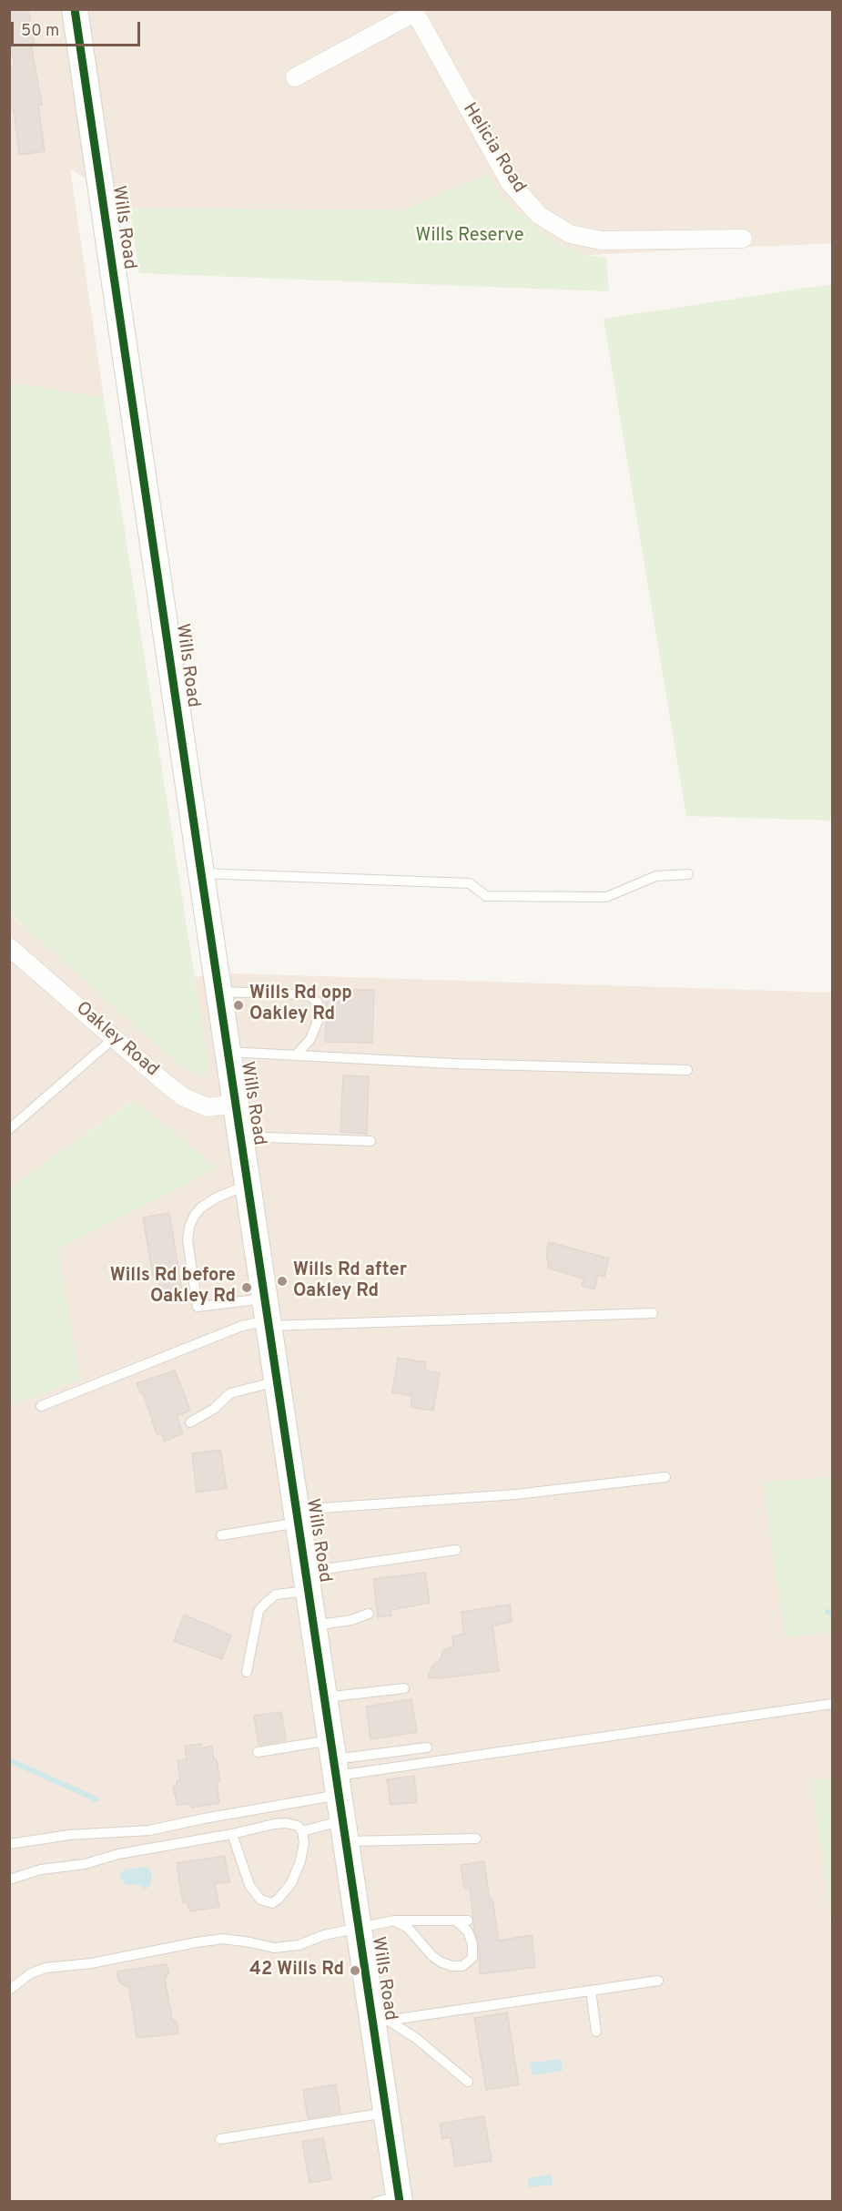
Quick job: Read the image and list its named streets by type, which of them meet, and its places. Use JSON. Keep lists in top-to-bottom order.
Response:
{
  "streets": {
    "street": ["Helicia Road", "Wills Road", "Oakley Road"]
  },
  "crossings": [
    ["Wills Road", "Oakley Road"]
  ],
  "parks": ["Wills Reserve"],
  "places": [
    "Wills Rd opp Oakley Rd",
    "Wills Rd after Oakley Rd",
    "Wills Rd before Oakley Rd",
    "42 Wills Rd"
  ],
  "scale_bar": "50 m"
}
